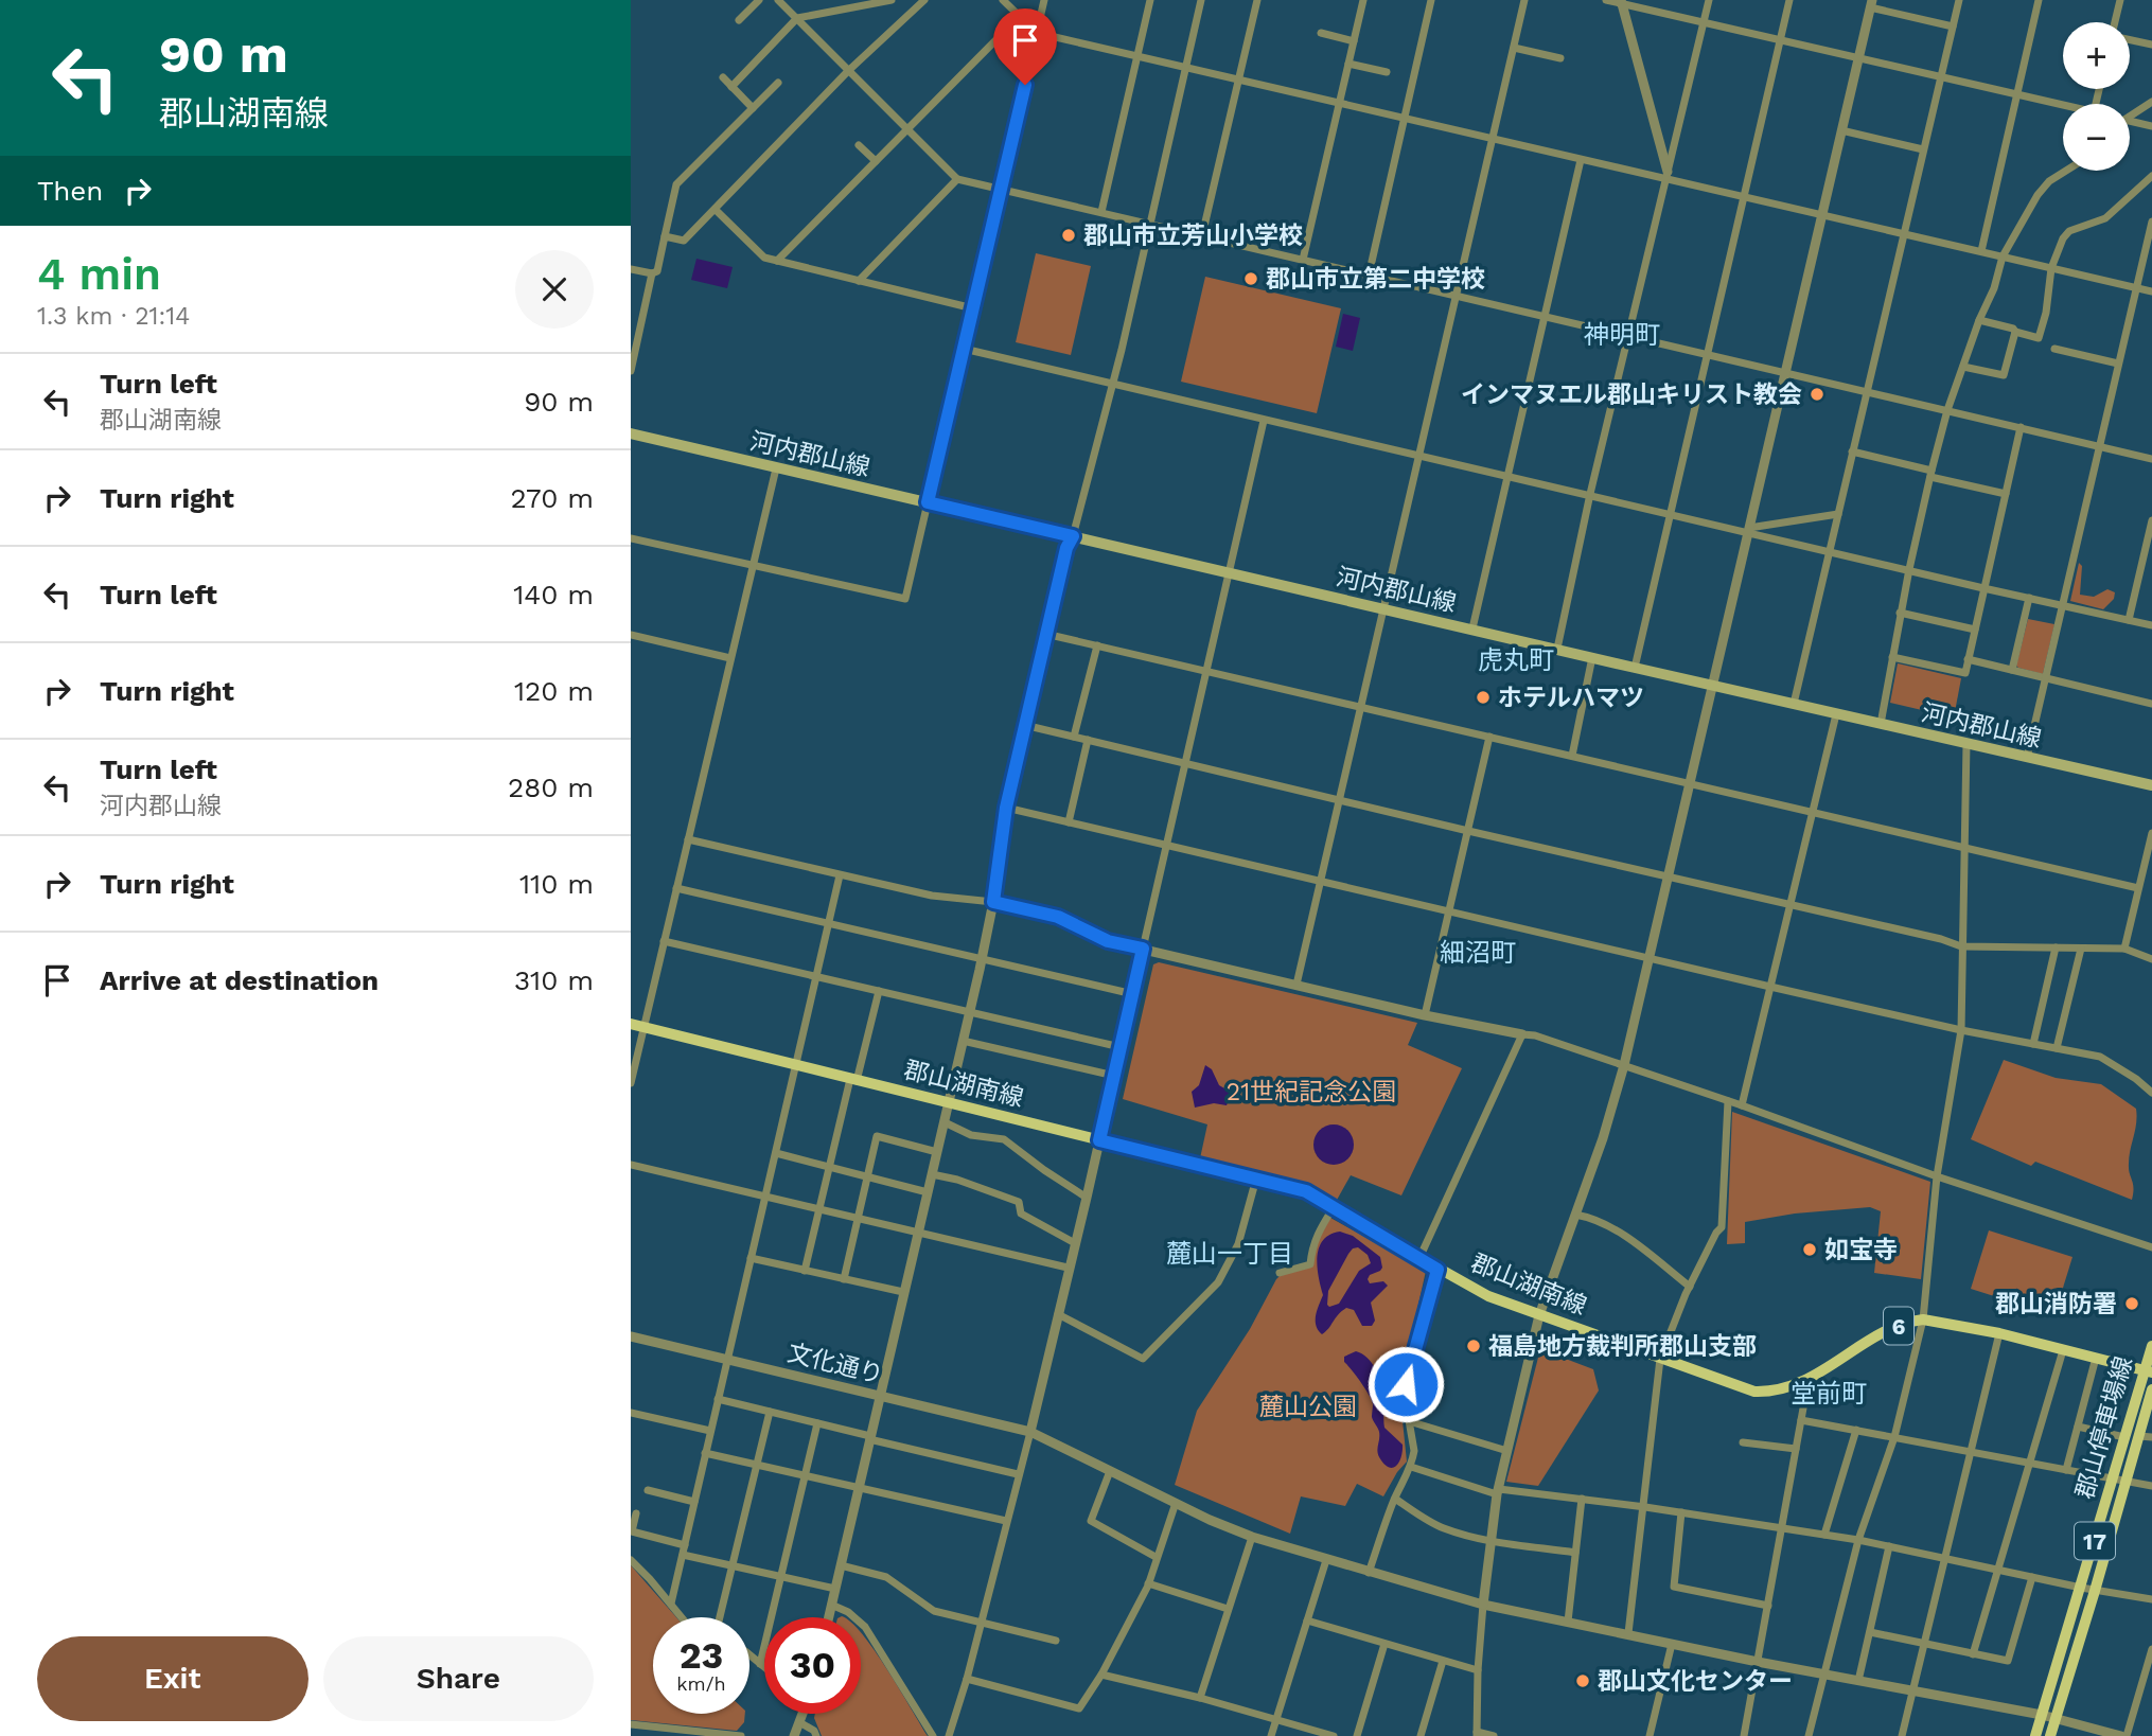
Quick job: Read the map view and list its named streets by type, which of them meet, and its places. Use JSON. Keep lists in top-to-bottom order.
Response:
{
  "streets": {
    "main road": [
      "河内郡山線",
      "郡山湖南線",
      "6",
      "郡山停車場線",
      "17"
    ],
    "street": ["文化通り"]
  },
  "crossings": [
    ["郡山湖南線", "郡山停車場線"],
    ["文化通り", "郡山停車場線"]
  ],
  "districts": [
    "神明町",
    "虎丸町",
    "細沼町",
    "麓山一丁目",
    "堂前町"
  ],
  "parks": ["21世紀記念公園", "麓山公園"],
  "places": [
    "郡山市立芳山小学校",
    "郡山市立第二中学校",
    "インマヌエル郡山キリスト教会",
    "ホテルハマツ",
    "如宝寺",
    "郡山消防署",
    "福島地方裁判所郡山支部",
    "郡山文化センター"
  ],
  "page": {
    "turn": ["90 m", "郡山湖南線"],
    "map_buttons": ["+", "−"],
    "then": "Then",
    "heading": ["4 min", "1.3 km · 21:14"],
    "list": [
      {
        "name": "Turn left",
        "note": "郡山湖南線",
        "value": "90 m"
      },
      {
        "name": "Turn right",
        "value": "270 m"
      },
      {
        "name": "Turn left",
        "value": "140 m"
      },
      {
        "name": "Turn right",
        "value": "120 m"
      },
      {
        "name": "Turn left",
        "note": "河内郡山線",
        "value": "280 m"
      },
      {
        "name": "Turn right",
        "value": "110 m"
      },
      {
        "name": "Arrive at destination",
        "value": "310 m"
      }
    ],
    "speed": "23 km/h",
    "limit": "30",
    "buttons": ["Exit", "Share"]
  }
}
